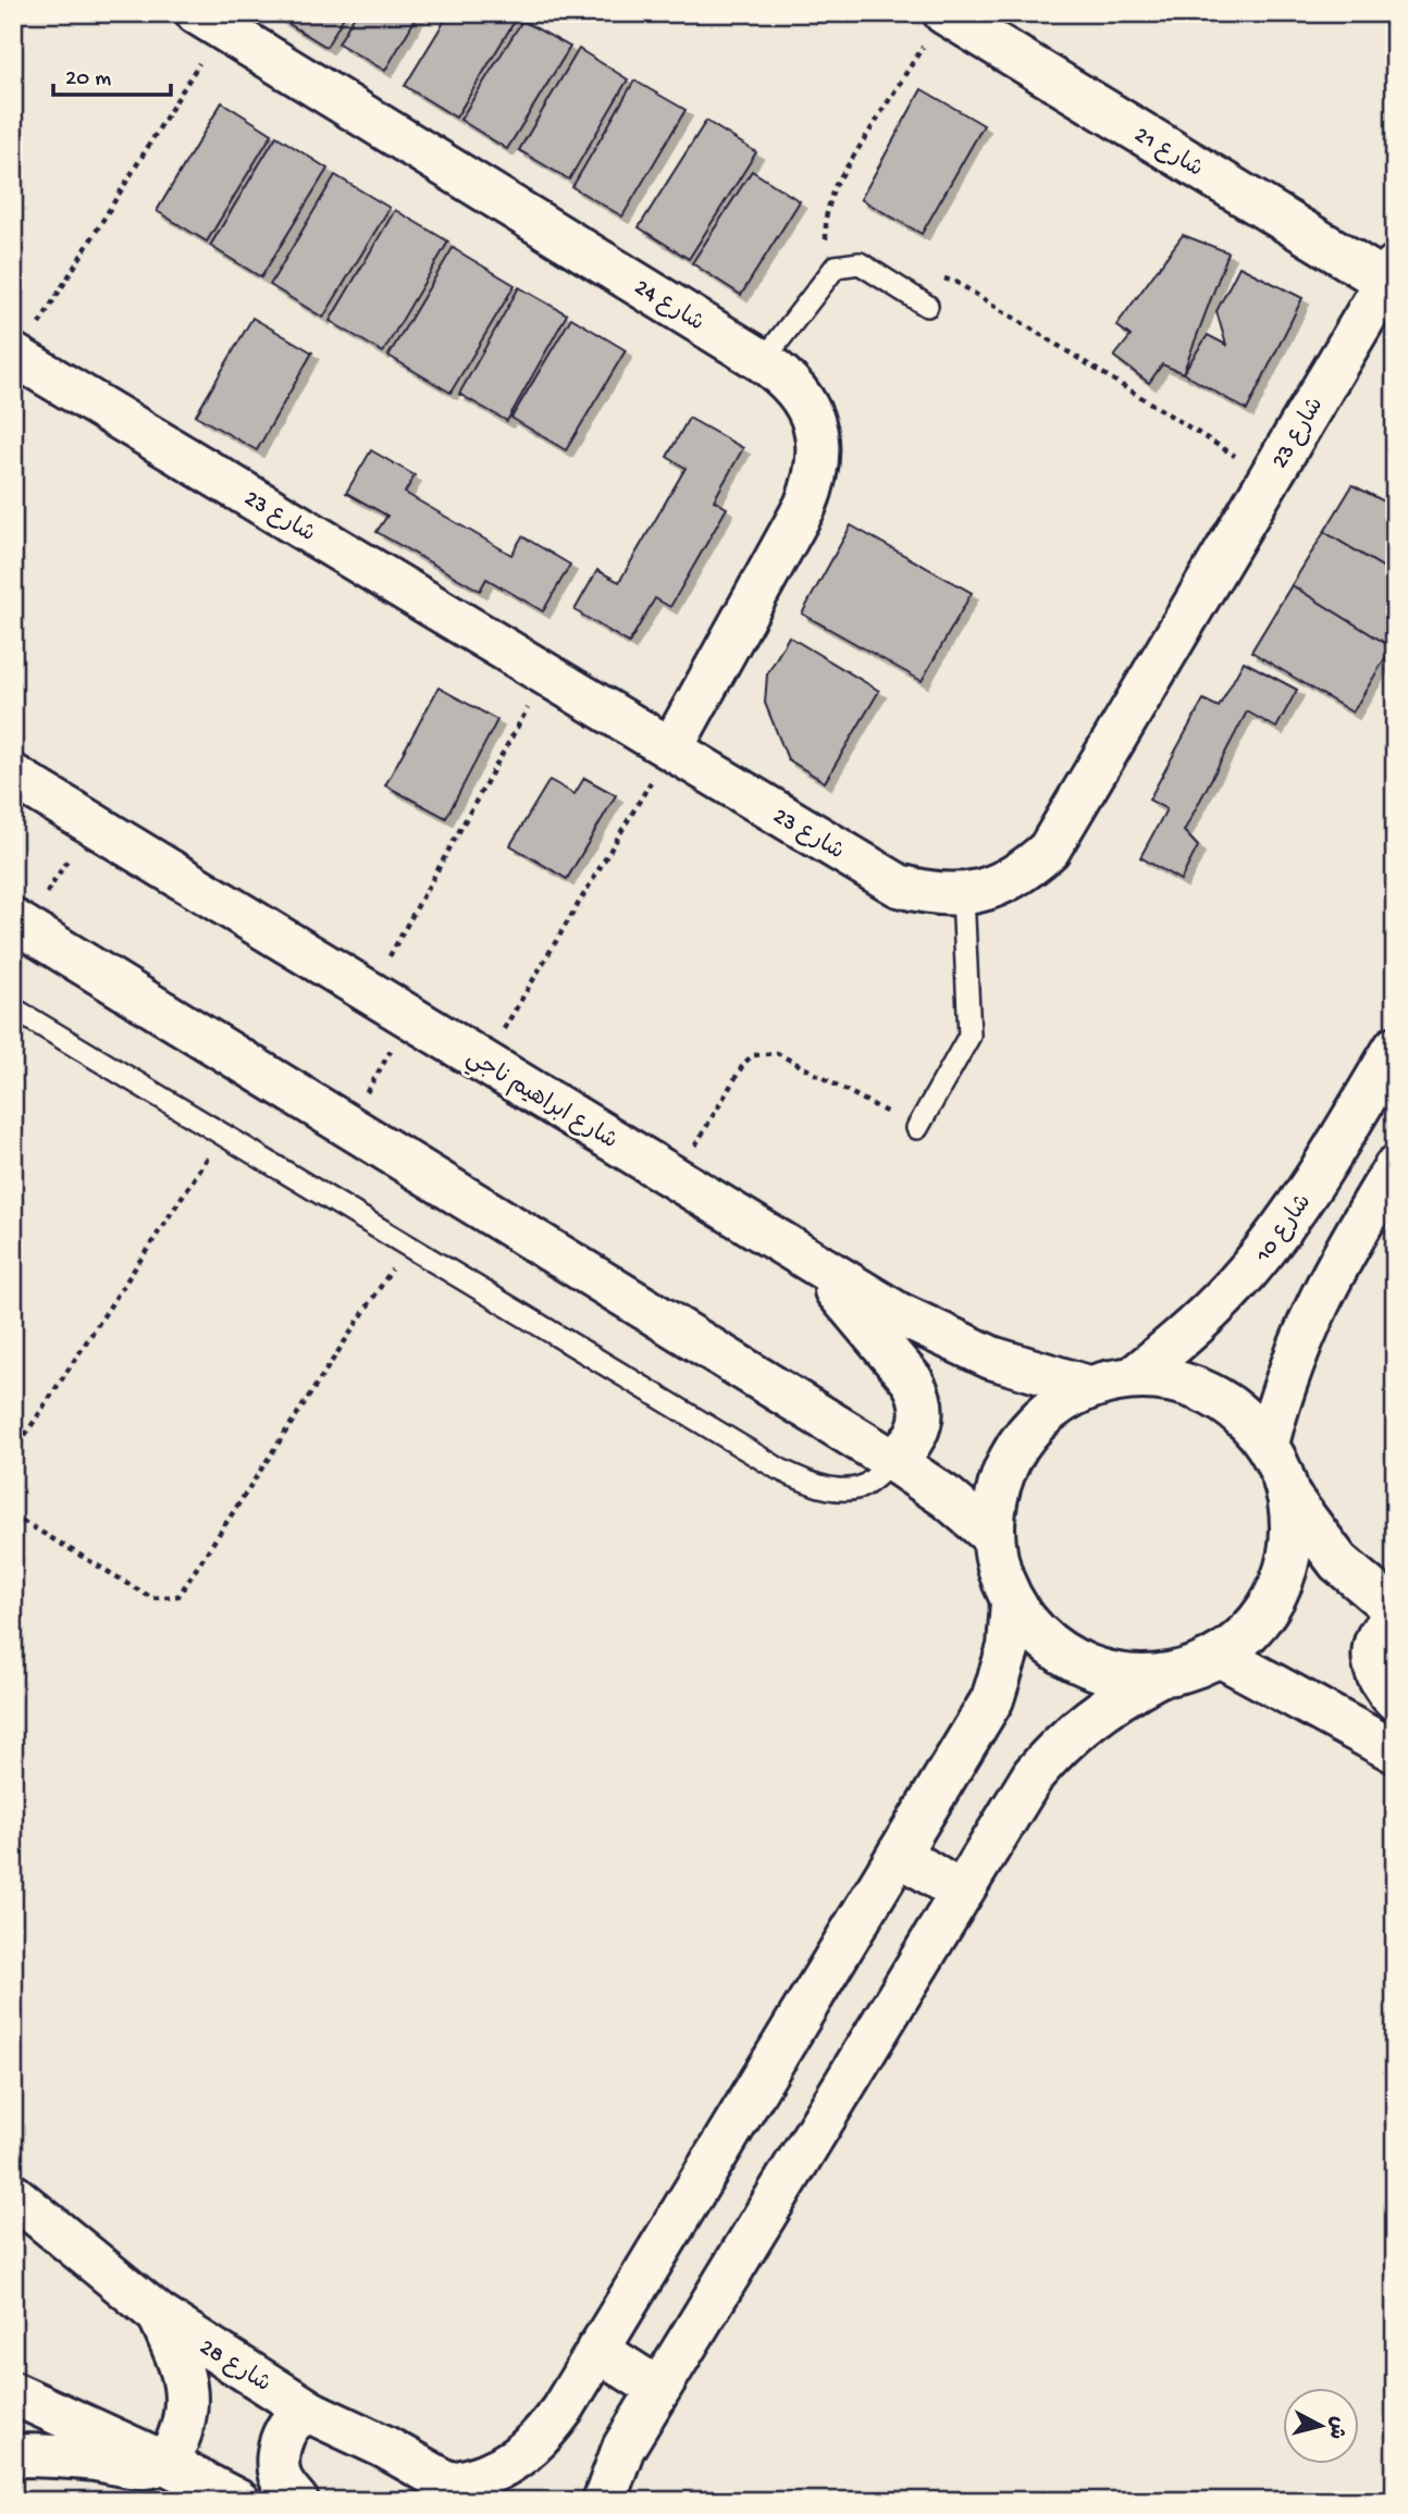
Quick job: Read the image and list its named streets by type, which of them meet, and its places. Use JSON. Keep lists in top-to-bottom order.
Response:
{
  "streets": {
    "street": [
      "شارع 21",
      "شارع 24",
      "شارع 23",
      "شارع ابراهيم ناجي",
      "شارع 10",
      "شارع 28"
    ]
  },
  "crossings": [
    ["شارع 21", "شارع 23"],
    ["شارع 24", "شارع 23"]
  ],
  "scale_bar": "20 m",
  "north": "right"
}
